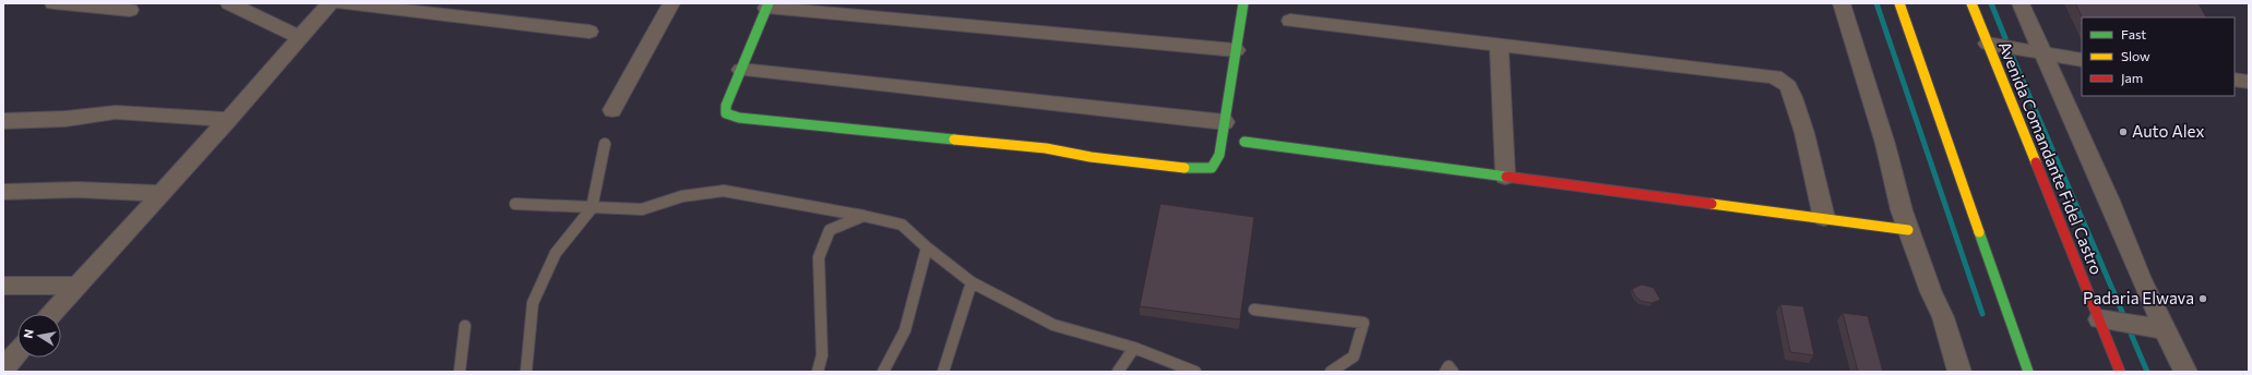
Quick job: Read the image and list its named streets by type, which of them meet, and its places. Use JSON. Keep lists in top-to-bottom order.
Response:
{
  "streets": {
    "main road": ["Avenida Comandante Fidel Castro"]
  },
  "places": ["Auto Alex", "Padaria Elwava"],
  "legend": ["Fast", "Slow", "Jam"],
  "north": "left"
}
